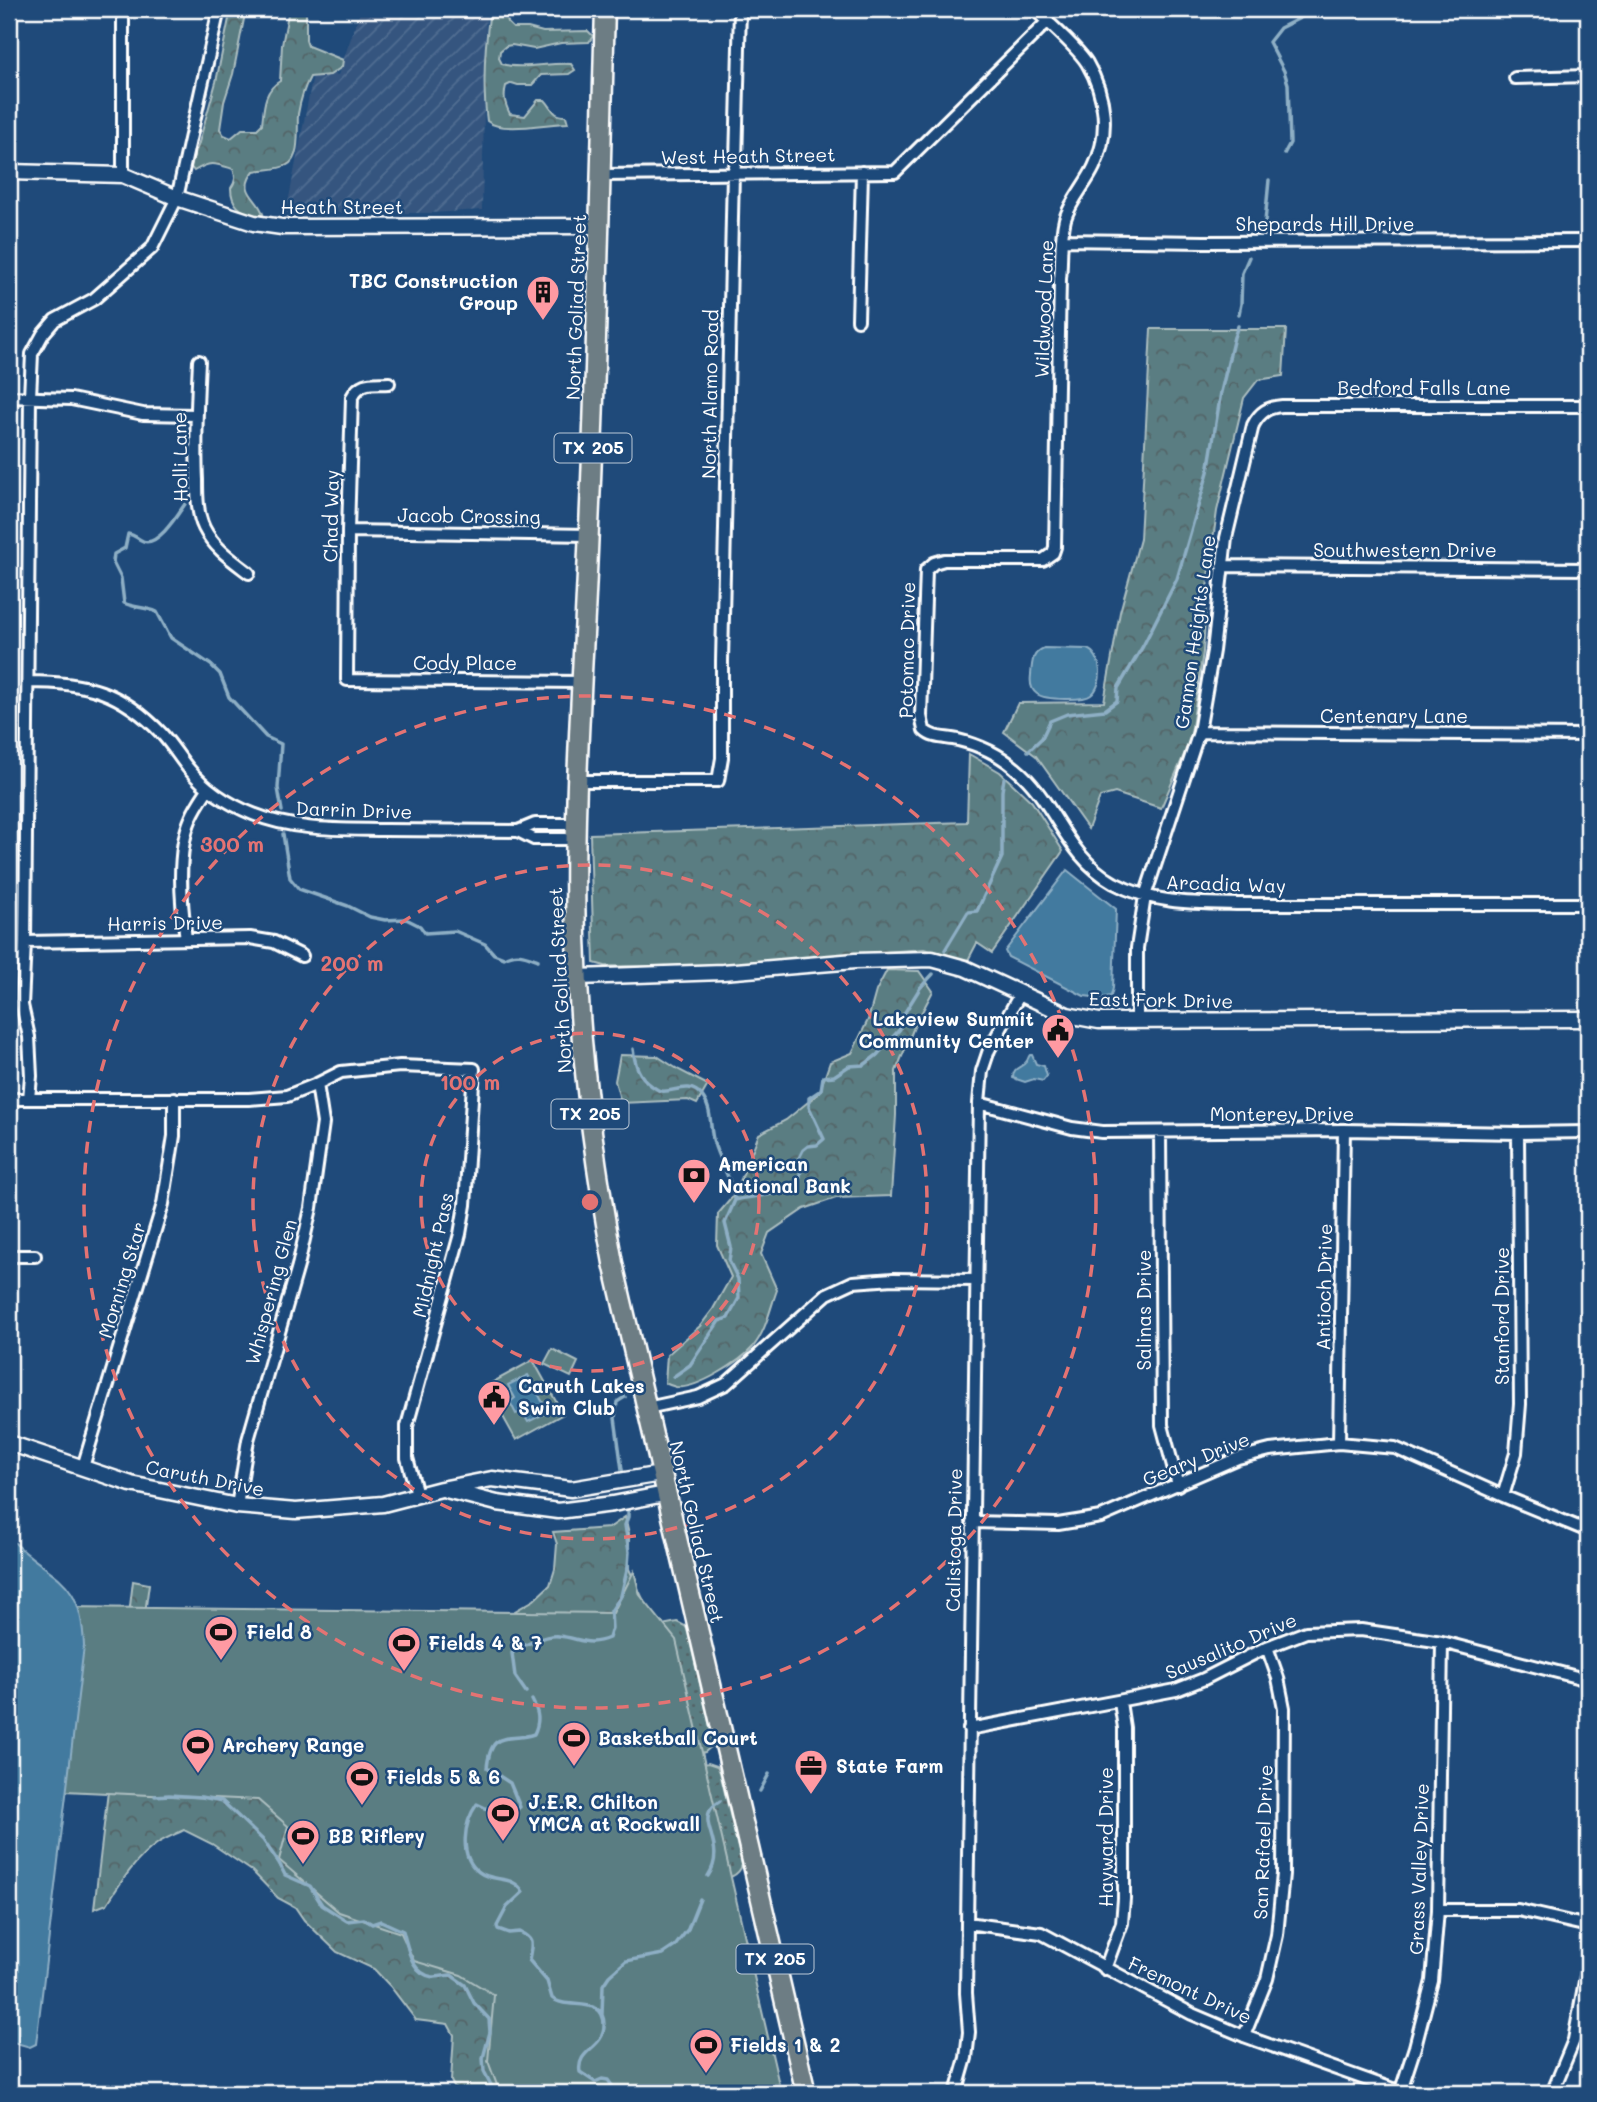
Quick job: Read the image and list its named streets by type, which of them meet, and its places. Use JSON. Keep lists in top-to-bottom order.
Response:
{
  "streets": {
    "main road": ["North Goliad Street", "TX 205"],
    "street": [
      "West Heath Street",
      "Heath Street",
      "Shepards Hill Drive",
      "Wildwood Lane",
      "Bedford Falls Lane",
      "North Alamo Road",
      "Holli Lane",
      "Chad Way",
      "Jacob Crossing",
      "Southwestern Drive",
      "Gannon Heights Lane",
      "Potomac Drive",
      "Cody Place",
      "Centenary Lane",
      "Darrin Drive",
      "Arcadia Way",
      "Harris Drive",
      "East Fork Drive",
      "Monterey Drive",
      "Midnight Pass",
      "Morning Star",
      "Antioch Drive",
      "Whispering Glen",
      "Salinas Drive",
      "Stanford Drive",
      "Geary Drive",
      "Caruth Drive",
      "Calistoga Drive",
      "Sausalito Drive",
      "Hayward Drive",
      "San Rafael Drive",
      "Grass Valley Drive",
      "Fremont Drive"
    ]
  },
  "crossings": [
    ["West Heath Street", "North Goliad Street"],
    ["West Heath Street", "Wildwood Lane"],
    ["West Heath Street", "North Alamo Road"],
    ["Heath Street", "North Goliad Street"],
    ["Shepards Hill Drive", "Wildwood Lane"],
    ["North Goliad Street", "North Alamo Road"],
    ["North Goliad Street", "Jacob Crossing"],
    ["North Goliad Street", "Cody Place"],
    ["North Goliad Street", "Darrin Drive"],
    ["North Goliad Street", "East Fork Drive"],
    ["North Goliad Street", "Caruth Drive"],
    ["Wildwood Lane", "Potomac Drive"],
    ["Bedford Falls Lane", "Gannon Heights Lane"],
    ["Chad Way", "Jacob Crossing"],
    ["Chad Way", "Cody Place"],
    ["Southwestern Drive", "Gannon Heights Lane"],
    ["Gannon Heights Lane", "Centenary Lane"],
    ["Gannon Heights Lane", "Arcadia Way"],
    ["Gannon Heights Lane", "East Fork Drive"],
    ["Potomac Drive", "Arcadia Way"],
    ["East Fork Drive", "Calistoga Drive"],
    ["Monterey Drive", "Antioch Drive"],
    ["Monterey Drive", "Salinas Drive"],
    ["Monterey Drive", "Stanford Drive"],
    ["Monterey Drive", "Calistoga Drive"],
    ["Midnight Pass", "Morning Star"],
    ["Midnight Pass", "Whispering Glen"],
    ["Midnight Pass", "Caruth Drive"],
    ["Morning Star", "Caruth Drive"],
    ["Antioch Drive", "Geary Drive"],
    ["Whispering Glen", "Caruth Drive"],
    ["Salinas Drive", "Geary Drive"],
    ["Stanford Drive", "Geary Drive"],
    ["Geary Drive", "Calistoga Drive"],
    ["Calistoga Drive", "Sausalito Drive"],
    ["Calistoga Drive", "Fremont Drive"],
    ["Sausalito Drive", "Hayward Drive"],
    ["Sausalito Drive", "San Rafael Drive"],
    ["Sausalito Drive", "Grass Valley Drive"],
    ["Hayward Drive", "Fremont Drive"],
    ["San Rafael Drive", "Fremont Drive"],
    ["Grass Valley Drive", "Fremont Drive"]
  ],
  "places": {
    "building": ["TBC Construction Group"],
    "public building": ["Lakeview Summit Community Center", "Caruth Lakes Swim Club"],
    "bank": ["American National Bank"],
    "sports": [
      "Field 8",
      "Fields 4 & 7",
      "Basketball Court",
      "Archery Range",
      "Fields 5 & 6",
      "J.E.R. Chilton YMCA at Rockwall",
      "BB Riflery",
      "Fields 1 & 2"
    ],
    "office": ["State Farm"]
  },
  "rings": ["300 m", "200 m", "100 m"]
}
